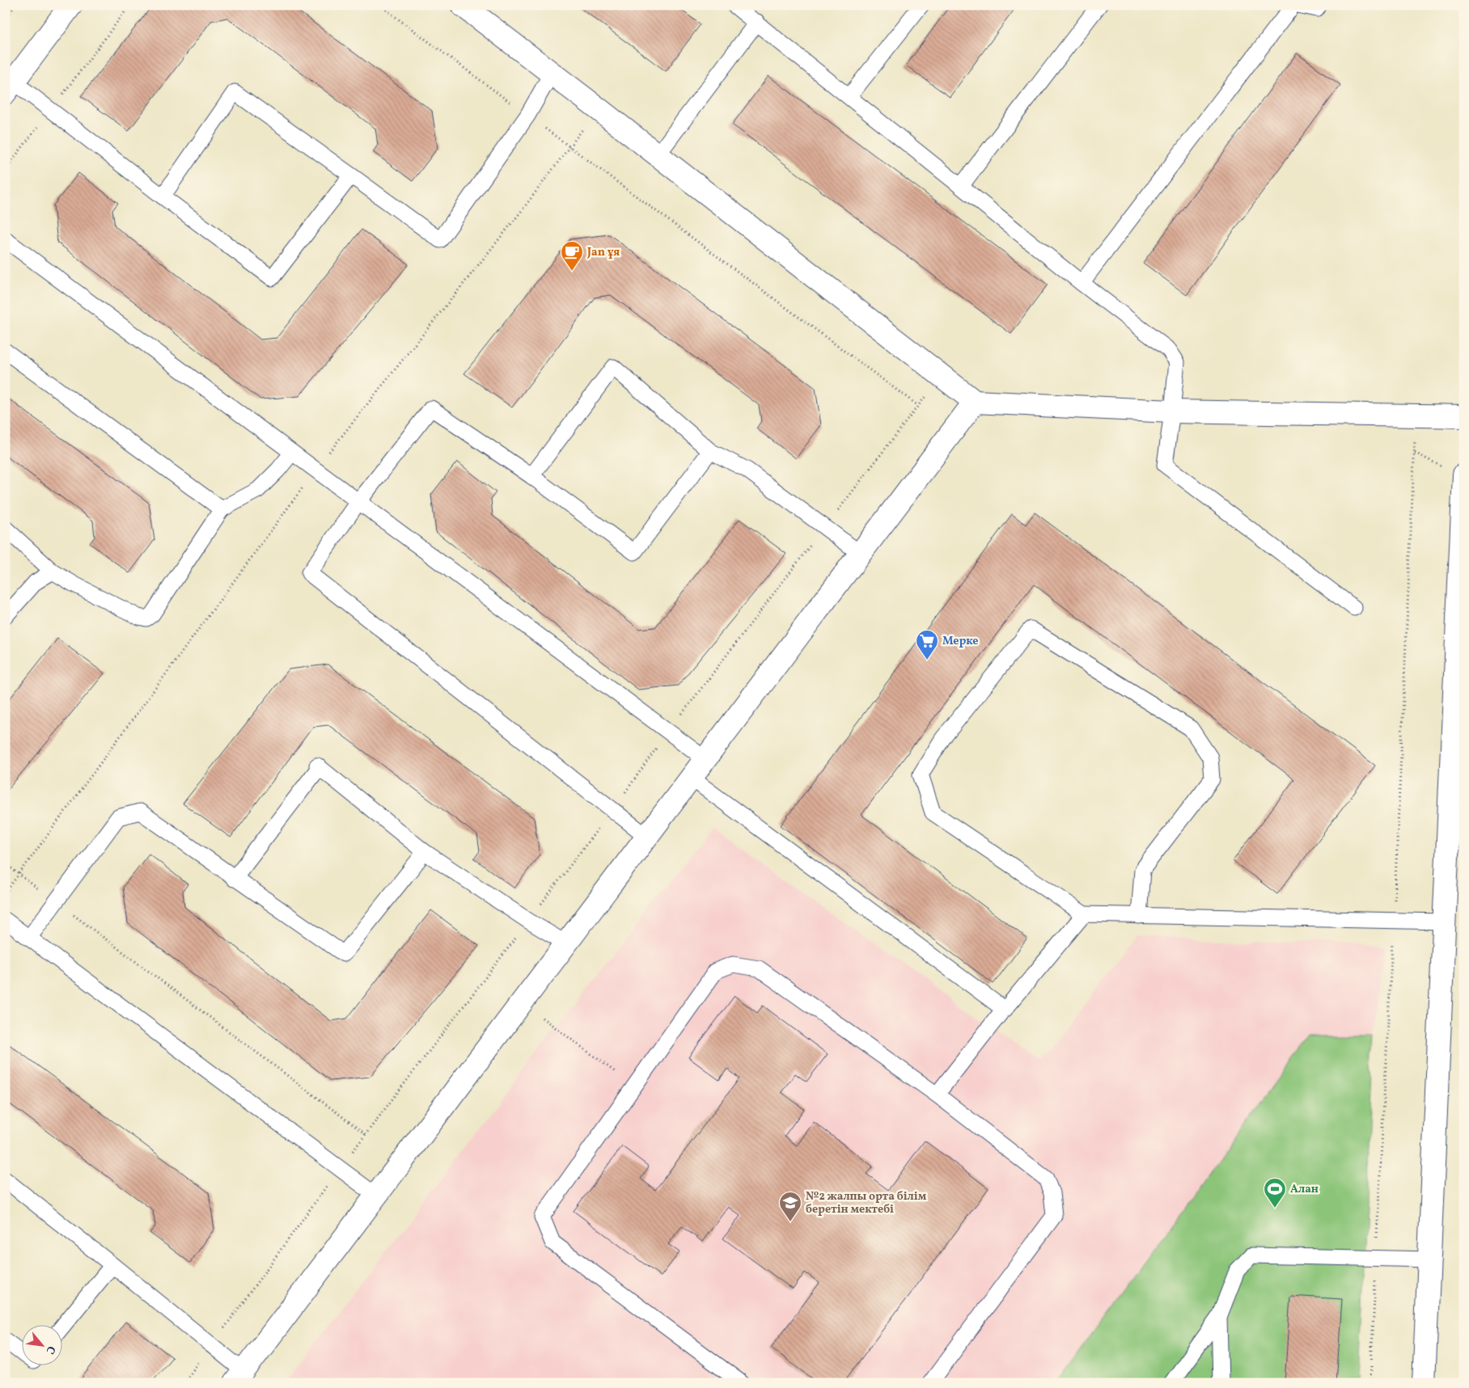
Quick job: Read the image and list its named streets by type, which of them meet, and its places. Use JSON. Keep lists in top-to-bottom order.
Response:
{
  "places": {
    "cafe": ["Jan ұя"],
    "supermarket": ["Мерке"],
    "sports": ["Алан"],
    "school or university": ["№2 жалпы орта білім беретін мектебі"]
  },
  "north": "bottom right"
}
